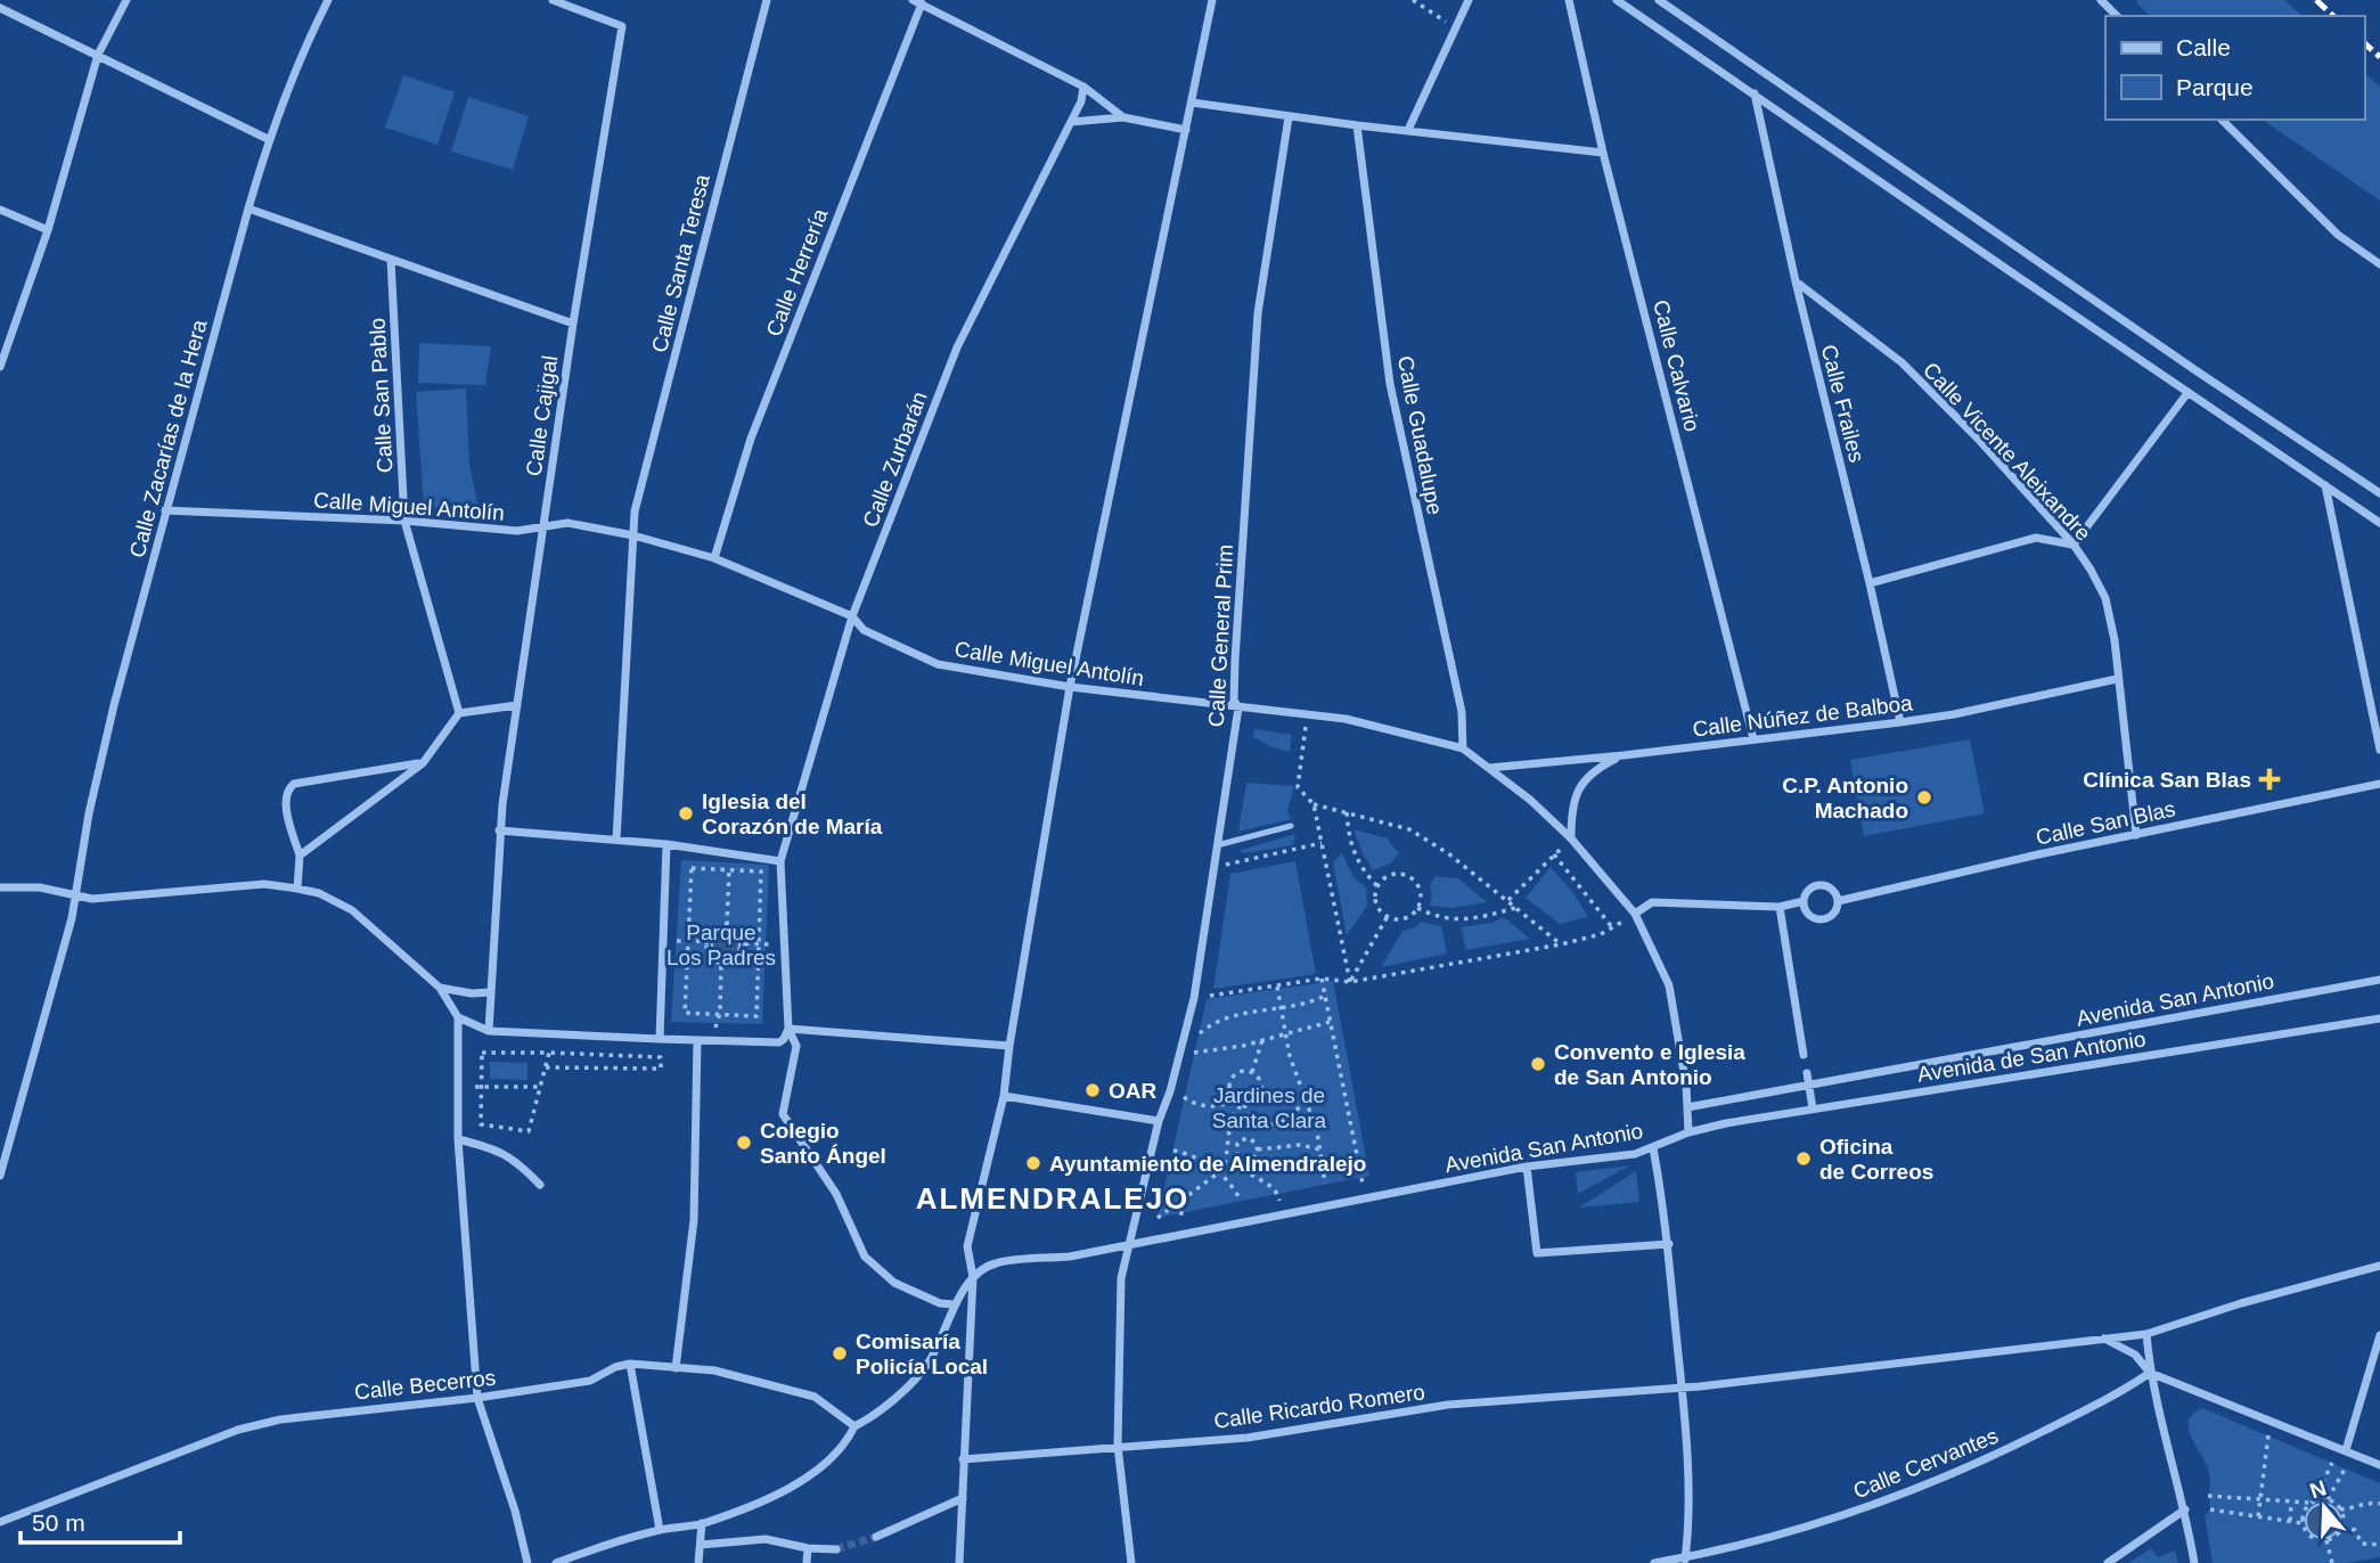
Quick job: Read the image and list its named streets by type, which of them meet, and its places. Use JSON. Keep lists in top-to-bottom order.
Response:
{
  "streets": {
    "street": [
      "Calle Santa Teresa",
      "Calle Herrería",
      "Calle Calvario",
      "Calle San Pablo",
      "Calle Frailes",
      "Calle Cajigal",
      "Calle Guadalupe",
      "Calle Zacarías de la Hera",
      "Calle Vicente Aleixandre",
      "Calle Zurbarán",
      "Calle Miguel Antolín",
      "Calle General Prim",
      "Calle Núñez de Balboa",
      "Calle San Blas",
      "Avenida San Antonio",
      "Avenida de San Antonio",
      "Calle Becerros",
      "Calle Ricardo Romero",
      "Calle Cervantes"
    ]
  },
  "crossings": [
    ["Calle Santa Teresa", "Calle Miguel Antolín"],
    ["Calle Herrería", "Calle Miguel Antolín"],
    ["Calle Calvario", "Calle Núñez de Balboa"],
    ["Calle San Pablo", "Calle Miguel Antolín"],
    ["Calle Frailes", "Calle Vicente Aleixandre"],
    ["Calle Frailes", "Calle Núñez de Balboa"],
    ["Calle Cajigal", "Calle Miguel Antolín"],
    ["Calle Guadalupe", "Calle Miguel Antolín"],
    ["Calle Zacarías de la Hera", "Calle Miguel Antolín"],
    ["Calle Vicente Aleixandre", "Calle Núñez de Balboa"],
    ["Calle Vicente Aleixandre", "Calle San Blas"],
    ["Calle Zurbarán", "Calle Miguel Antolín"],
    ["Calle Miguel Antolín", "Calle General Prim"],
    ["Calle Miguel Antolín", "Calle Núñez de Balboa"],
    ["Calle Miguel Antolín", "Avenida San Antonio"],
    ["Calle General Prim", "Avenida San Antonio"],
    ["Calle General Prim", "Calle Ricardo Romero"],
    ["Avenida San Antonio", "Avenida de San Antonio"]
  ],
  "districts": ["ALMENDRALEJO"],
  "parks": ["Parque Los Padres", "Jardines de Santa Clara"],
  "places": {
    "health": ["Clínica San Blas"],
    "other": [
      "C.P. Antonio Machado",
      "Iglesia del Corazón de María",
      "Convento e Iglesia de San Antonio",
      "OAR",
      "Colegio Santo Ángel",
      "Oficina de Correos",
      "Ayuntamiento de Almendralejo",
      "Comisaría Policía Local"
    ]
  },
  "legend": ["Calle", "Parque"],
  "scale_bar": "50 m",
  "north": "top"
}
